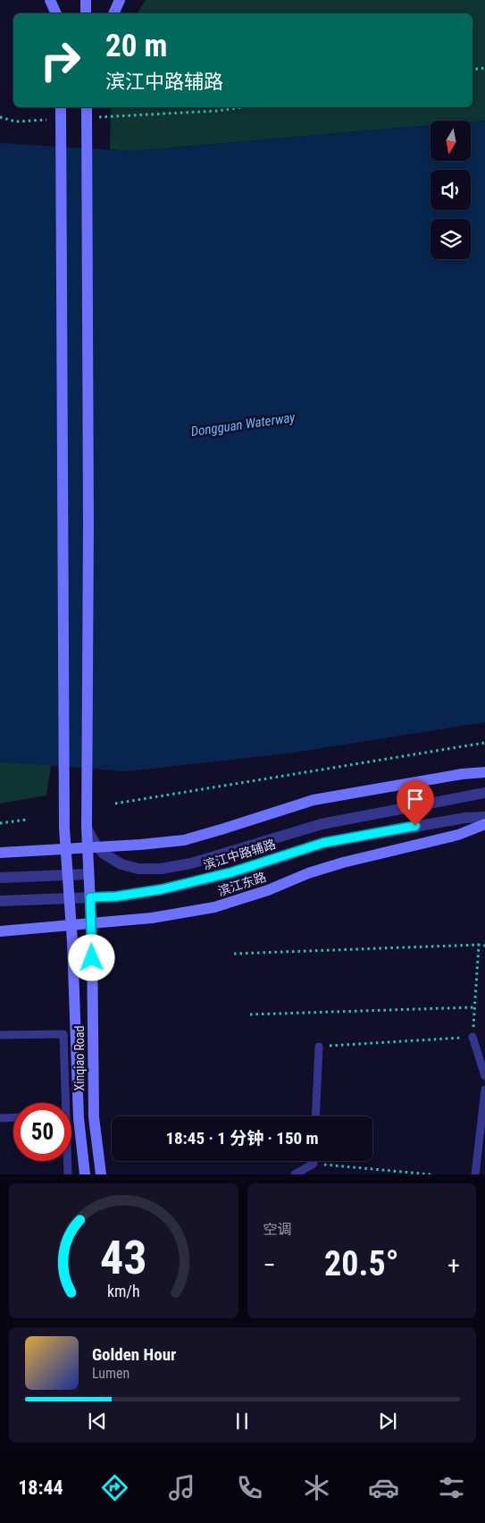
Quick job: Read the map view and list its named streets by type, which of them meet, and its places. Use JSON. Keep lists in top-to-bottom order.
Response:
{
  "streets": {
    "main road": ["滨江东路", "Xinqiao Road"],
    "street": ["滨江中路辅路"]
  },
  "crossings": [
    ["滨江中路辅路", "Xinqiao Road"]
  ],
  "water": ["Dongguan Waterway"],
  "north": "bottom",
  "page": {
    "turn": ["20 m", "滨江中路辅路"],
    "limit": "50",
    "trip": "18:45 · 1 分钟 · 150 m",
    "tile": "空调",
    "heat": ["−", "20.5°", "+"],
    "song": ["Golden Hour", "Lumen"],
    "tabs": "18:44",
    "gauge": ["43", "km/h"]
  }
}
